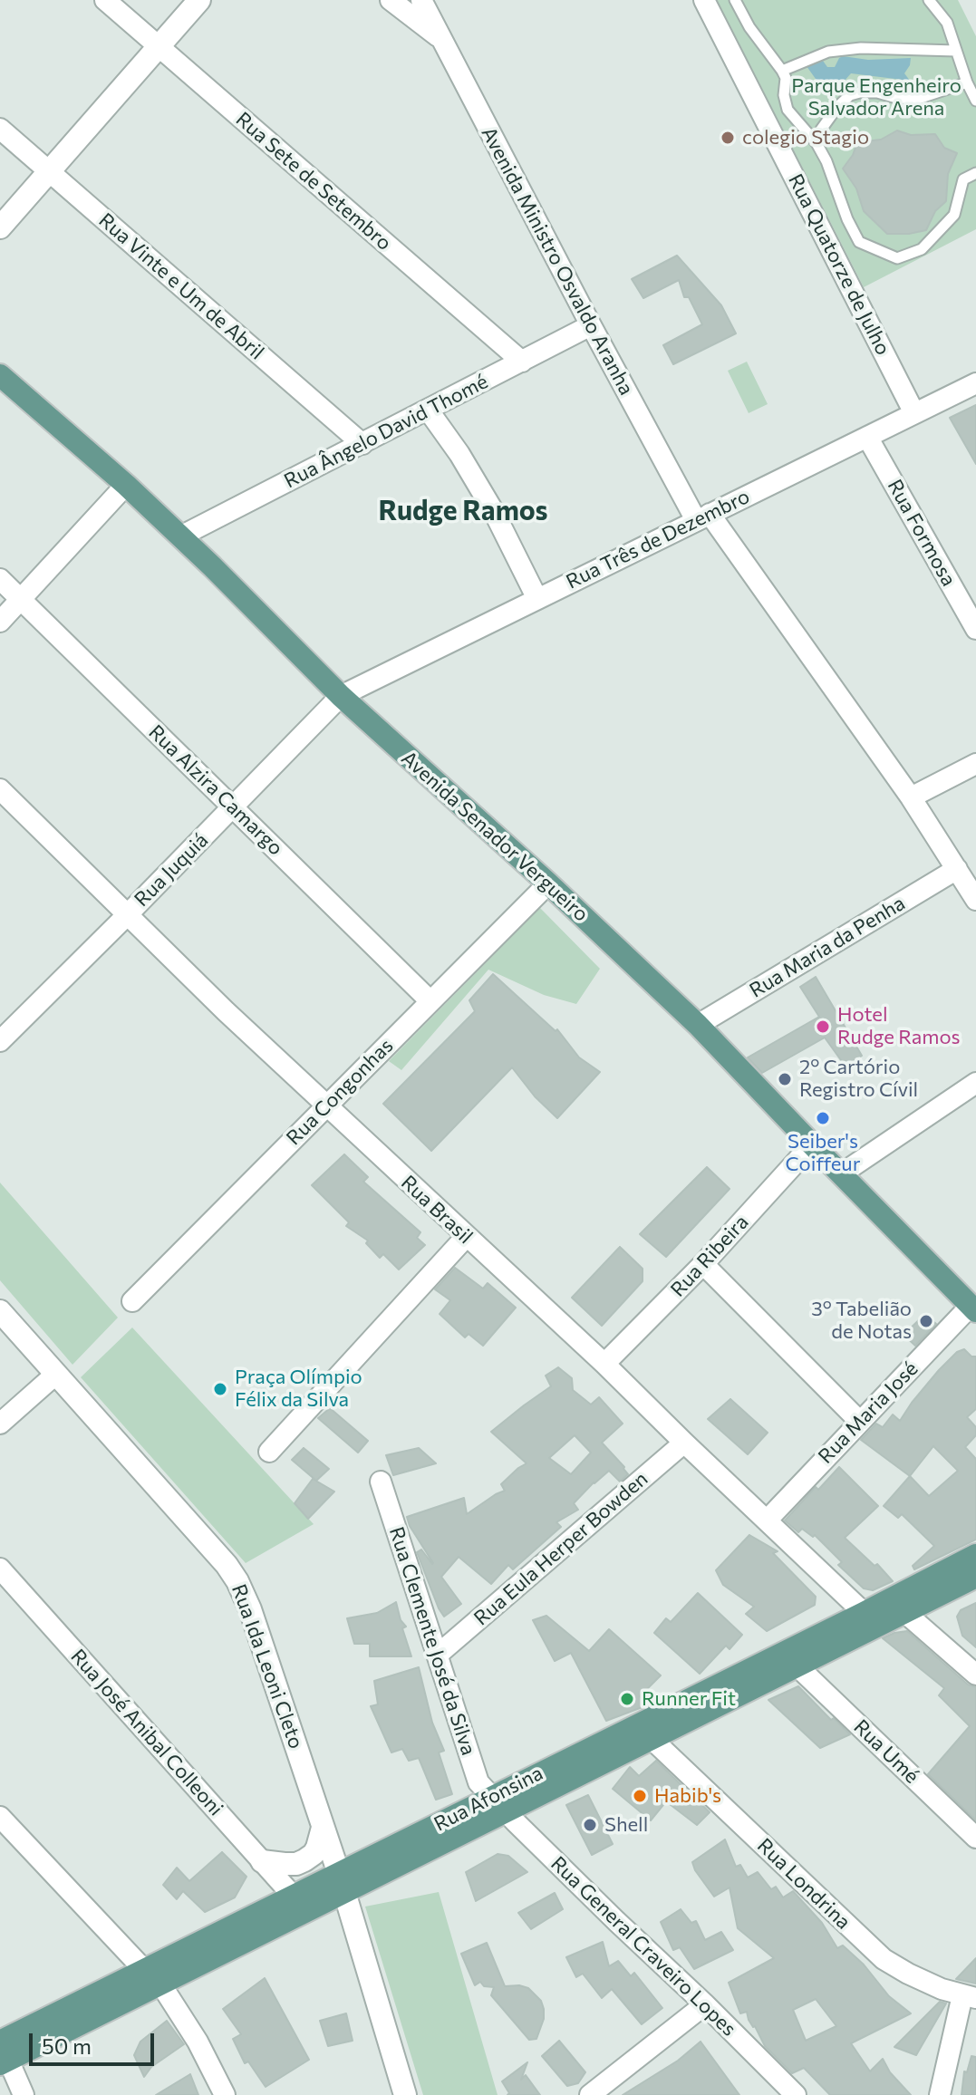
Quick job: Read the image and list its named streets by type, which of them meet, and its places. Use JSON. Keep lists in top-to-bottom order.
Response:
{
  "streets": {
    "main road": ["Avenida Senador Vergueiro", "Rua Afonsina"],
    "street": [
      "Rua Sete de Setembro",
      "Avenida Ministro Osvaldo Aranha",
      "Rua Quatorze de Julho",
      "Rua Vinte e Um de Abril",
      "Rua Ângelo David Thomé",
      "Rua Formosa",
      "Rua Três de Dezembro",
      "Rua Alzira Camargo",
      "Rua Juquiá",
      "Rua Maria da Penha",
      "Rua Congonhas",
      "Rua Brasil",
      "Rua Ribeira",
      "Rua Maria José",
      "Rua Eula Herper Bowden",
      "Rua Clemente José da Silva",
      "Rua Ida Leoni Cleto",
      "Rua José Anibal Colleoni",
      "Rua Umé",
      "Rua Londrina",
      "Rua General Craveiro Lopes"
    ]
  },
  "crossings": [
    ["Rua Sete de Setembro", "Rua Ângelo David Thomé"],
    ["Avenida Ministro Osvaldo Aranha", "Rua Ângelo David Thomé"],
    ["Avenida Ministro Osvaldo Aranha", "Rua Três de Dezembro"],
    ["Avenida Ministro Osvaldo Aranha", "Rua Maria da Penha"],
    ["Rua Quatorze de Julho", "Rua Três de Dezembro"],
    ["Rua Vinte e Um de Abril", "Rua Ângelo David Thomé"],
    ["Rua Ângelo David Thomé", "Avenida Senador Vergueiro"],
    ["Rua Formosa", "Rua Três de Dezembro"],
    ["Rua Três de Dezembro", "Avenida Senador Vergueiro"],
    ["Rua Três de Dezembro", "Rua Juquiá"],
    ["Rua Alzira Camargo", "Rua Juquiá"],
    ["Rua Alzira Camargo", "Rua Congonhas"],
    ["Avenida Senador Vergueiro", "Rua Juquiá"],
    ["Avenida Senador Vergueiro", "Rua Maria da Penha"],
    ["Avenida Senador Vergueiro", "Rua Congonhas"],
    ["Avenida Senador Vergueiro", "Rua Ribeira"],
    ["Avenida Senador Vergueiro", "Rua Maria José"],
    ["Rua Juquiá", "Rua Brasil"],
    ["Rua Congonhas", "Rua Brasil"],
    ["Rua Brasil", "Rua Ribeira"],
    ["Rua Brasil", "Rua Maria José"],
    ["Rua Brasil", "Rua Eula Herper Bowden"],
    ["Rua Brasil", "Rua Afonsina"],
    ["Rua Eula Herper Bowden", "Rua Clemente José da Silva"],
    ["Rua Clemente José da Silva", "Rua Afonsina"],
    ["Rua Clemente José da Silva", "Rua General Craveiro Lopes"],
    ["Rua Ida Leoni Cleto", "Rua Afonsina"],
    ["Rua José Anibal Colleoni", "Rua Afonsina"],
    ["Rua Umé", "Rua Afonsina"],
    ["Rua Afonsina", "Rua Londrina"],
    ["Rua Afonsina", "Rua General Craveiro Lopes"]
  ],
  "districts": ["Rudge Ramos"],
  "parks": ["Parque Engenheiro Salvador Arena"],
  "places": [
    "colegio Stagio",
    "Hotel Rudge Ramos",
    "2º Cartório Registro Cívil",
    "Seiber's Coiffeur",
    "3º Tabelião de Notas",
    "Praça Olímpio Félix da Silva",
    "Runner Fit",
    "Habib's",
    "Shell"
  ],
  "scale_bar": "50 m"
}
